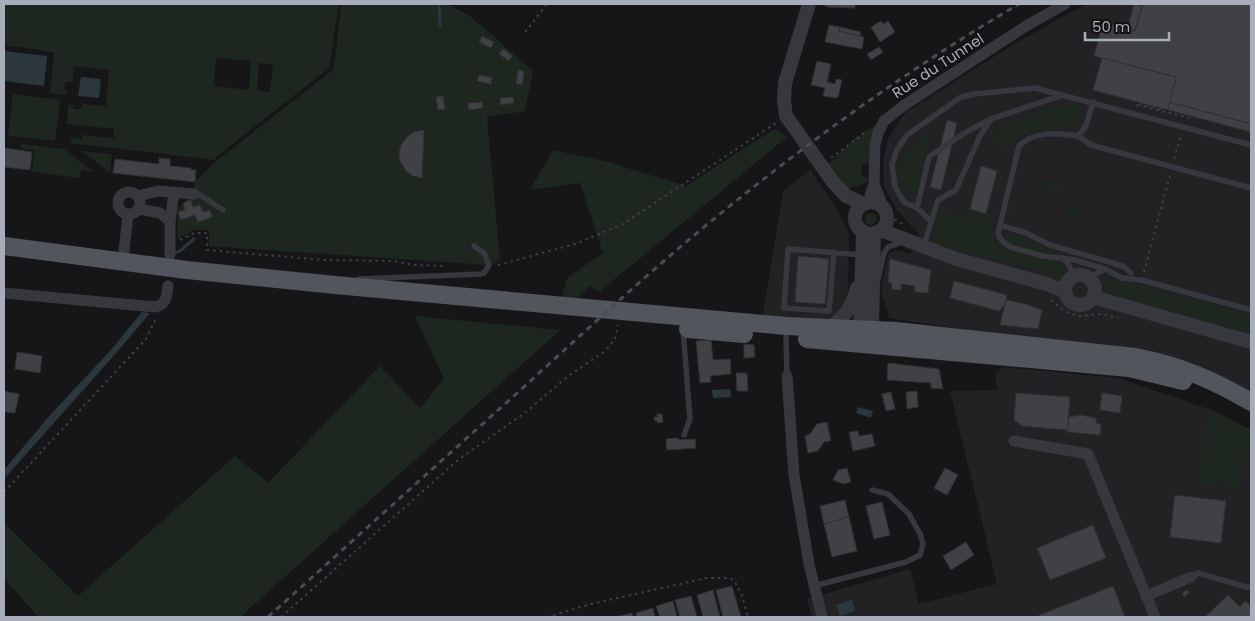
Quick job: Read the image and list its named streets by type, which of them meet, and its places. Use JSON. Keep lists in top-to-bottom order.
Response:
{
  "streets": {
    "street": ["Rue du Tunnel"]
  },
  "scale_bar": "50 m"
}
